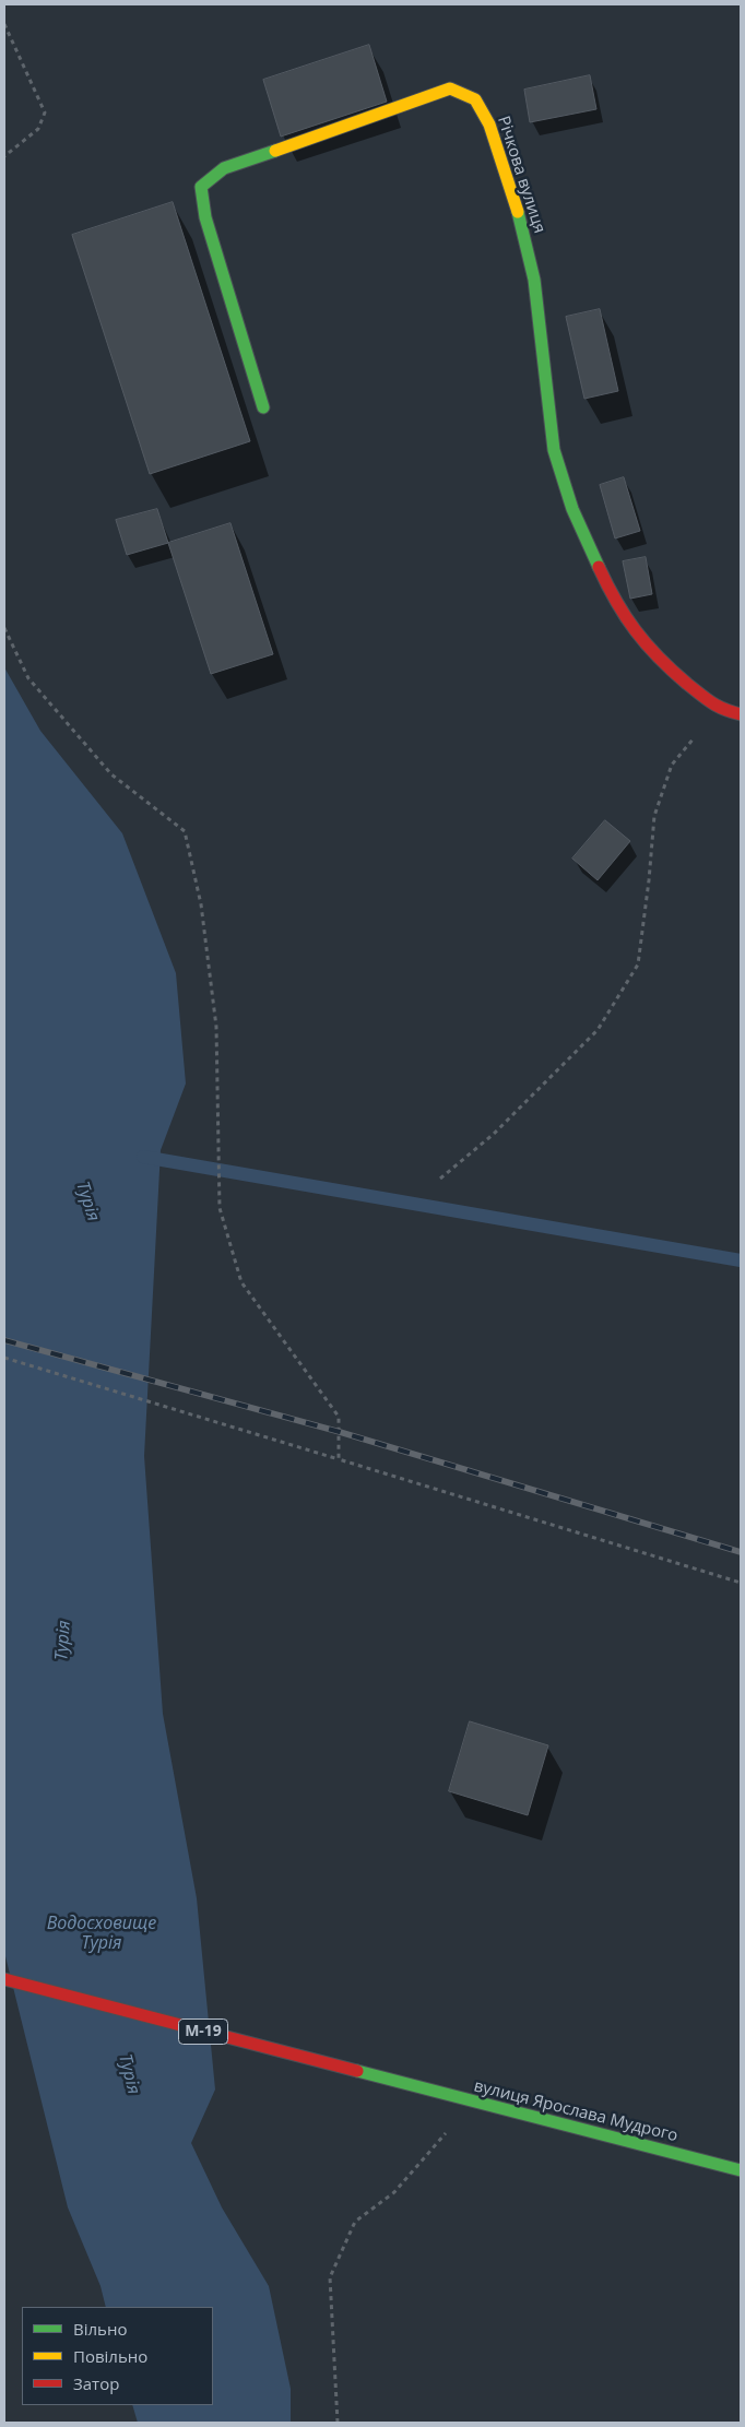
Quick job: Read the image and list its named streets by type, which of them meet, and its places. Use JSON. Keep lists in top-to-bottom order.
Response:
{
  "streets": {
    "main road": ["Річкова вулиця", "М-19", "вулиця Ярослава Мудрого"]
  },
  "water": ["Турія", "Водосховище Турія"],
  "legend": ["Вільно", "Повільно", "Затор"]
}
